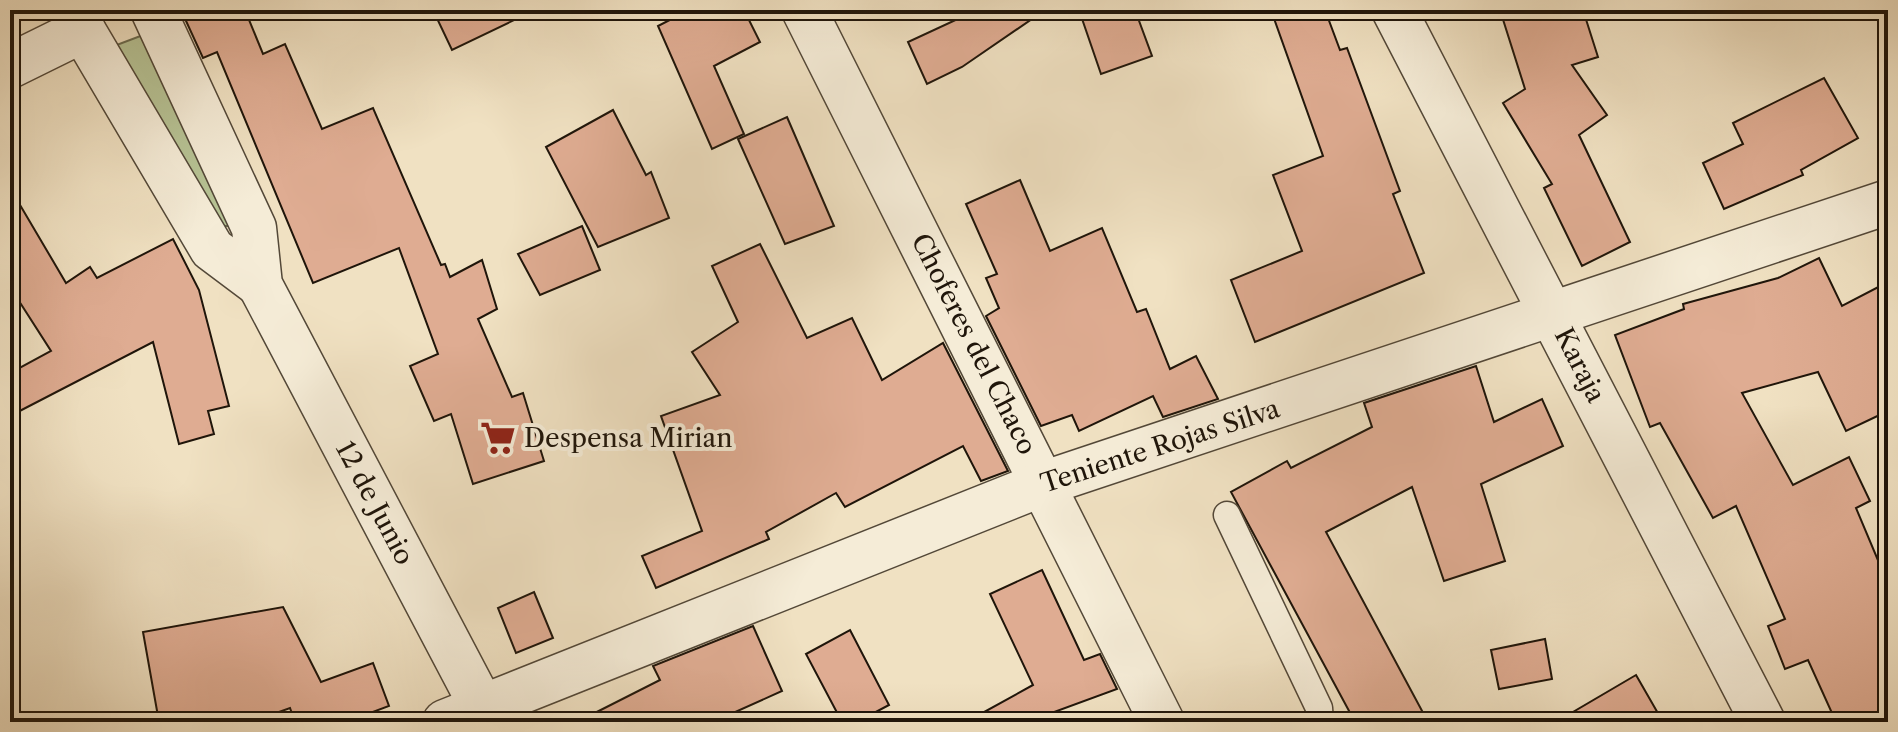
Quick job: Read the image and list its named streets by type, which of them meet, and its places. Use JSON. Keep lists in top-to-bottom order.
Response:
{
  "streets": {
    "street": [
      "Choferes del Chaco",
      "Karaja",
      "Teniente Rojas Silva",
      "12 de Junio"
    ]
  },
  "crossings": [
    ["Choferes del Chaco", "Teniente Rojas Silva"],
    ["Karaja", "Teniente Rojas Silva"],
    ["Teniente Rojas Silva", "12 de Junio"]
  ],
  "places": {
    "supermarket": ["Despensa Mirian"]
  }
}
